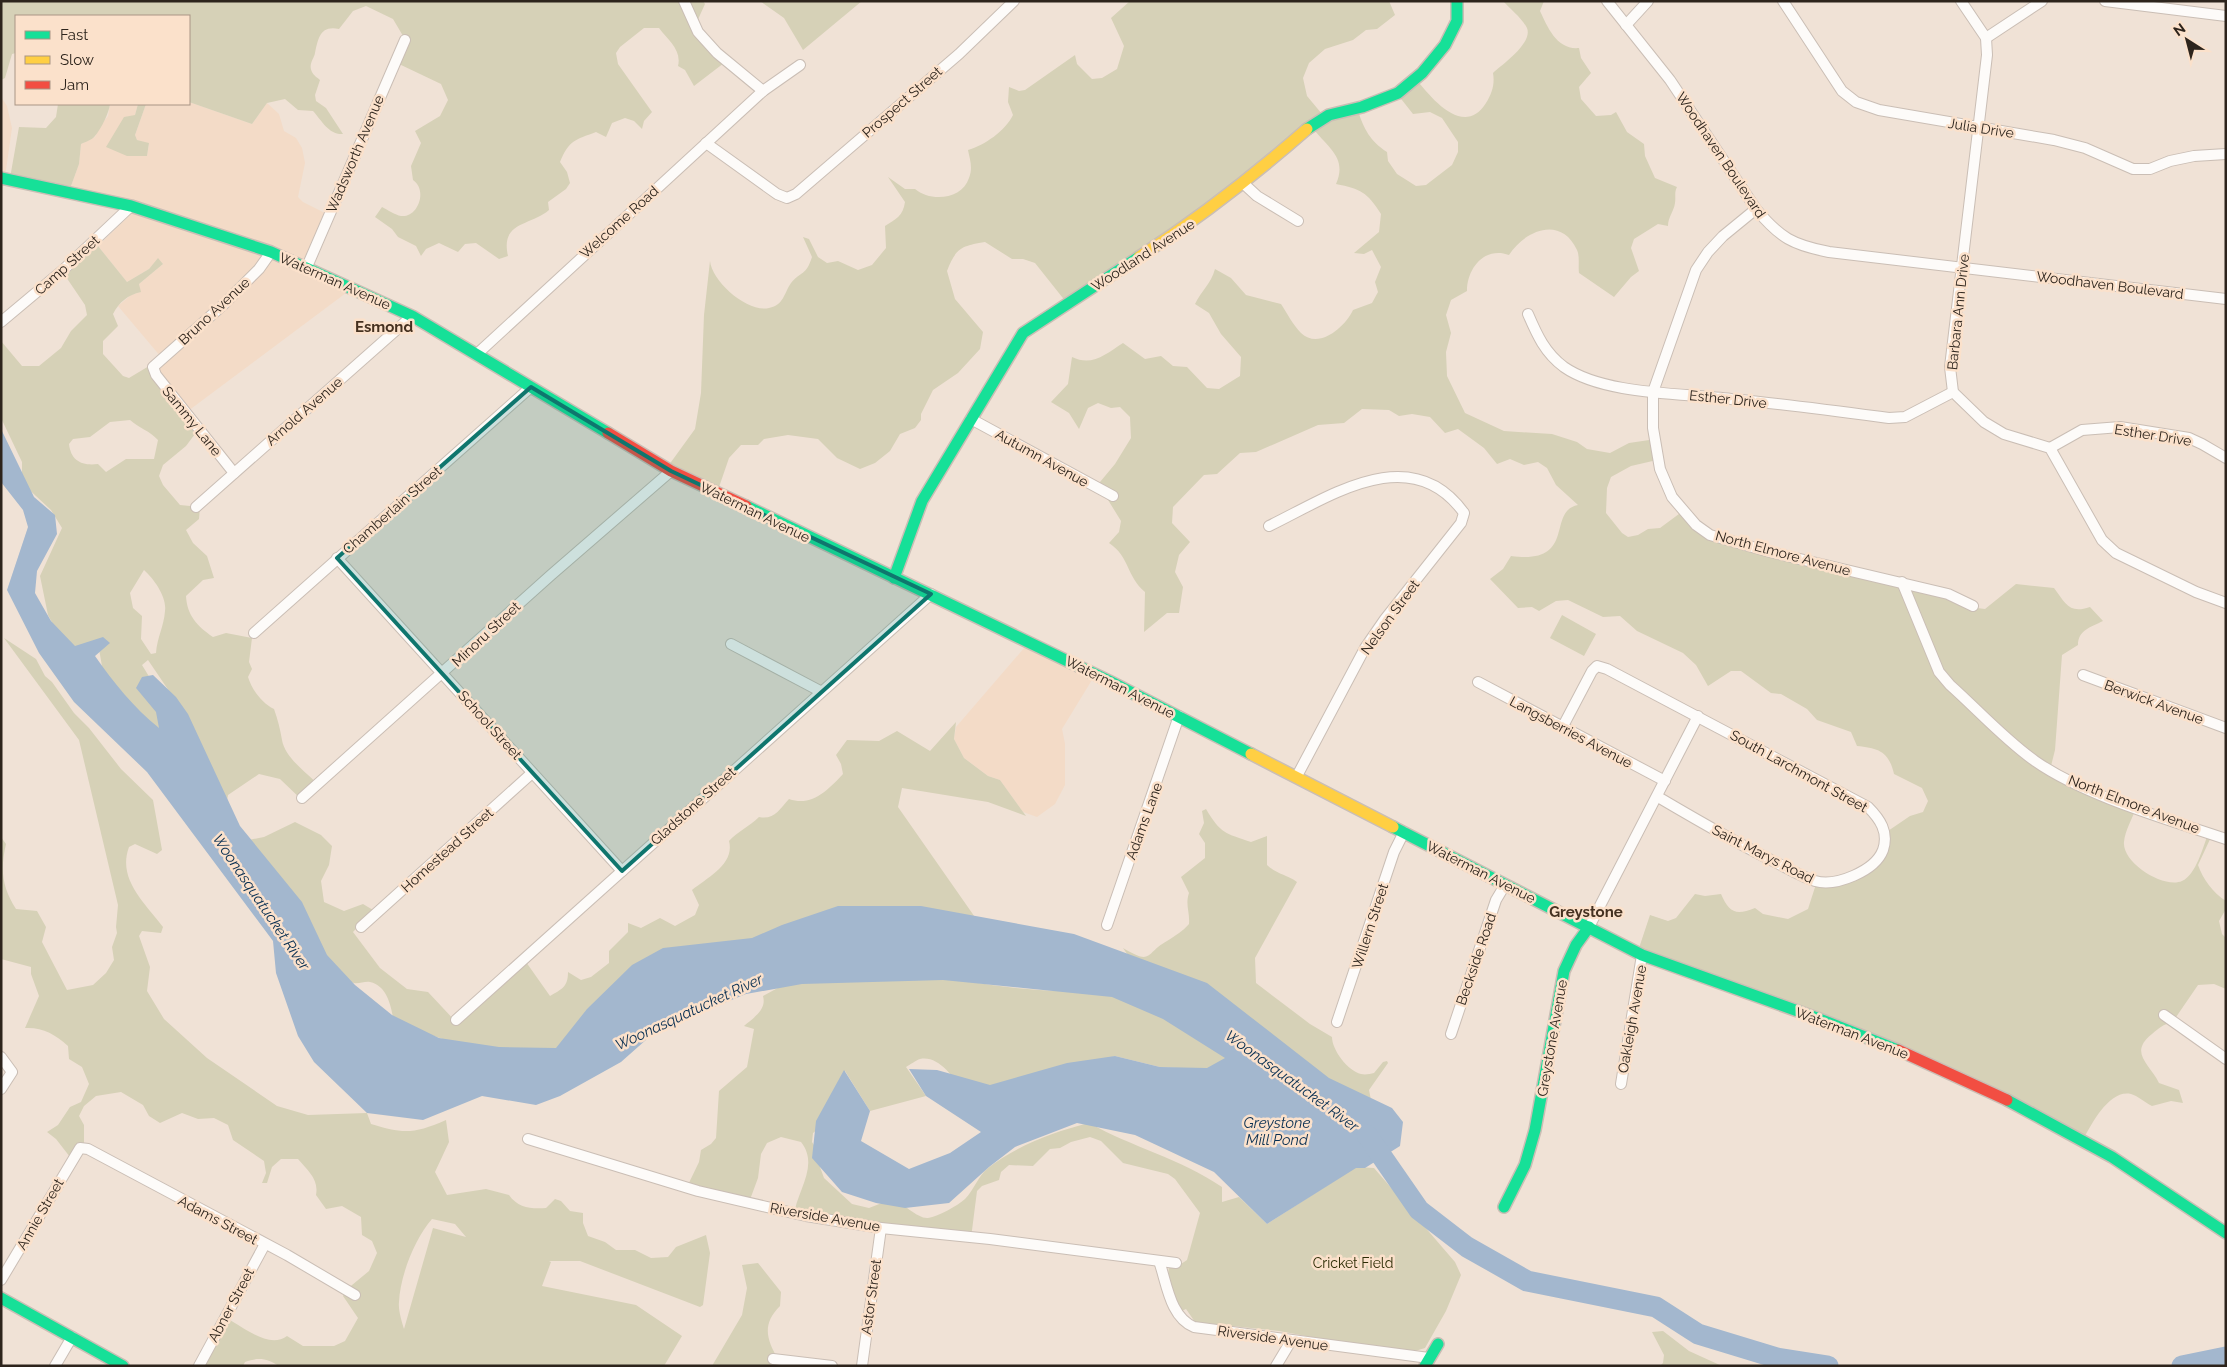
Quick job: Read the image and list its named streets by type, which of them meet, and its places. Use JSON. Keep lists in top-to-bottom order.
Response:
{
  "streets": {
    "main road": ["Woodland Avenue", "Waterman Avenue", "Greystone Avenue"],
    "street": [
      "Prospect Street",
      "Julia Drive",
      "Wadsworth Avenue",
      "Woodhaven Boulevard",
      "Welcome Road",
      "Camp Street",
      "Bruno Avenue",
      "Barbara Ann Drive",
      "Esther Drive",
      "Arnold Avenue",
      "Sammy Lane",
      "Autumn Avenue",
      "Chamberlain Street",
      "North Elmore Avenue",
      "Nelson Street",
      "Minoru Street",
      "Berwick Avenue",
      "School Street",
      "Langsberries Avenue",
      "South Larchmont Street",
      "Gladstone Street",
      "Adams Lane",
      "Homestead Street",
      "Saint Marys Road",
      "Willern Street",
      "Beckside Road",
      "Oakleigh Avenue",
      "Annie Street",
      "Riverside Avenue",
      "Adams Street",
      "Astor Street",
      "Abner Street"
    ]
  },
  "crossings": [
    ["Prospect Street", "Welcome Road"],
    ["Julia Drive", "Barbara Ann Drive"],
    ["Wadsworth Avenue", "Waterman Avenue"],
    ["Woodhaven Boulevard", "Barbara Ann Drive"],
    ["Woodhaven Boulevard", "North Elmore Avenue"],
    ["Welcome Road", "Waterman Avenue"],
    ["Woodland Avenue", "Waterman Avenue"],
    ["Woodland Avenue", "Autumn Avenue"],
    ["Camp Street", "Waterman Avenue"],
    ["Waterman Avenue", "Bruno Avenue"],
    ["Waterman Avenue", "Arnold Avenue"],
    ["Waterman Avenue", "Chamberlain Street"],
    ["Waterman Avenue", "Nelson Street"],
    ["Waterman Avenue", "Minoru Street"],
    ["Waterman Avenue", "Gladstone Street"],
    ["Waterman Avenue", "Adams Lane"],
    ["Waterman Avenue", "Willern Street"],
    ["Waterman Avenue", "Beckside Road"],
    ["Waterman Avenue", "Oakleigh Avenue"],
    ["Waterman Avenue", "Greystone Avenue"],
    ["Bruno Avenue", "Sammy Lane"],
    ["Barbara Ann Drive", "Esther Drive"],
    ["Esther Drive", "North Elmore Avenue"],
    ["Arnold Avenue", "Sammy Lane"],
    ["Chamberlain Street", "School Street"],
    ["Minoru Street", "School Street"],
    ["School Street", "Gladstone Street"],
    ["School Street", "Homestead Street"],
    ["Langsberries Avenue", "South Larchmont Street"],
    ["Langsberries Avenue", "Greystone Avenue"],
    ["South Larchmont Street", "Saint Marys Road"],
    ["South Larchmont Street", "Greystone Avenue"],
    ["Saint Marys Road", "Greystone Avenue"],
    ["Annie Street", "Adams Street"],
    ["Riverside Avenue", "Astor Street"],
    ["Adams Street", "Abner Street"]
  ],
  "districts": ["Esmond", "Greystone"],
  "water": ["Woonasquatucket River", "Greystone Mill Pond"],
  "parks": ["Cricket Field"],
  "legend": ["Fast", "Slow", "Jam"],
  "north": "top left"
}
